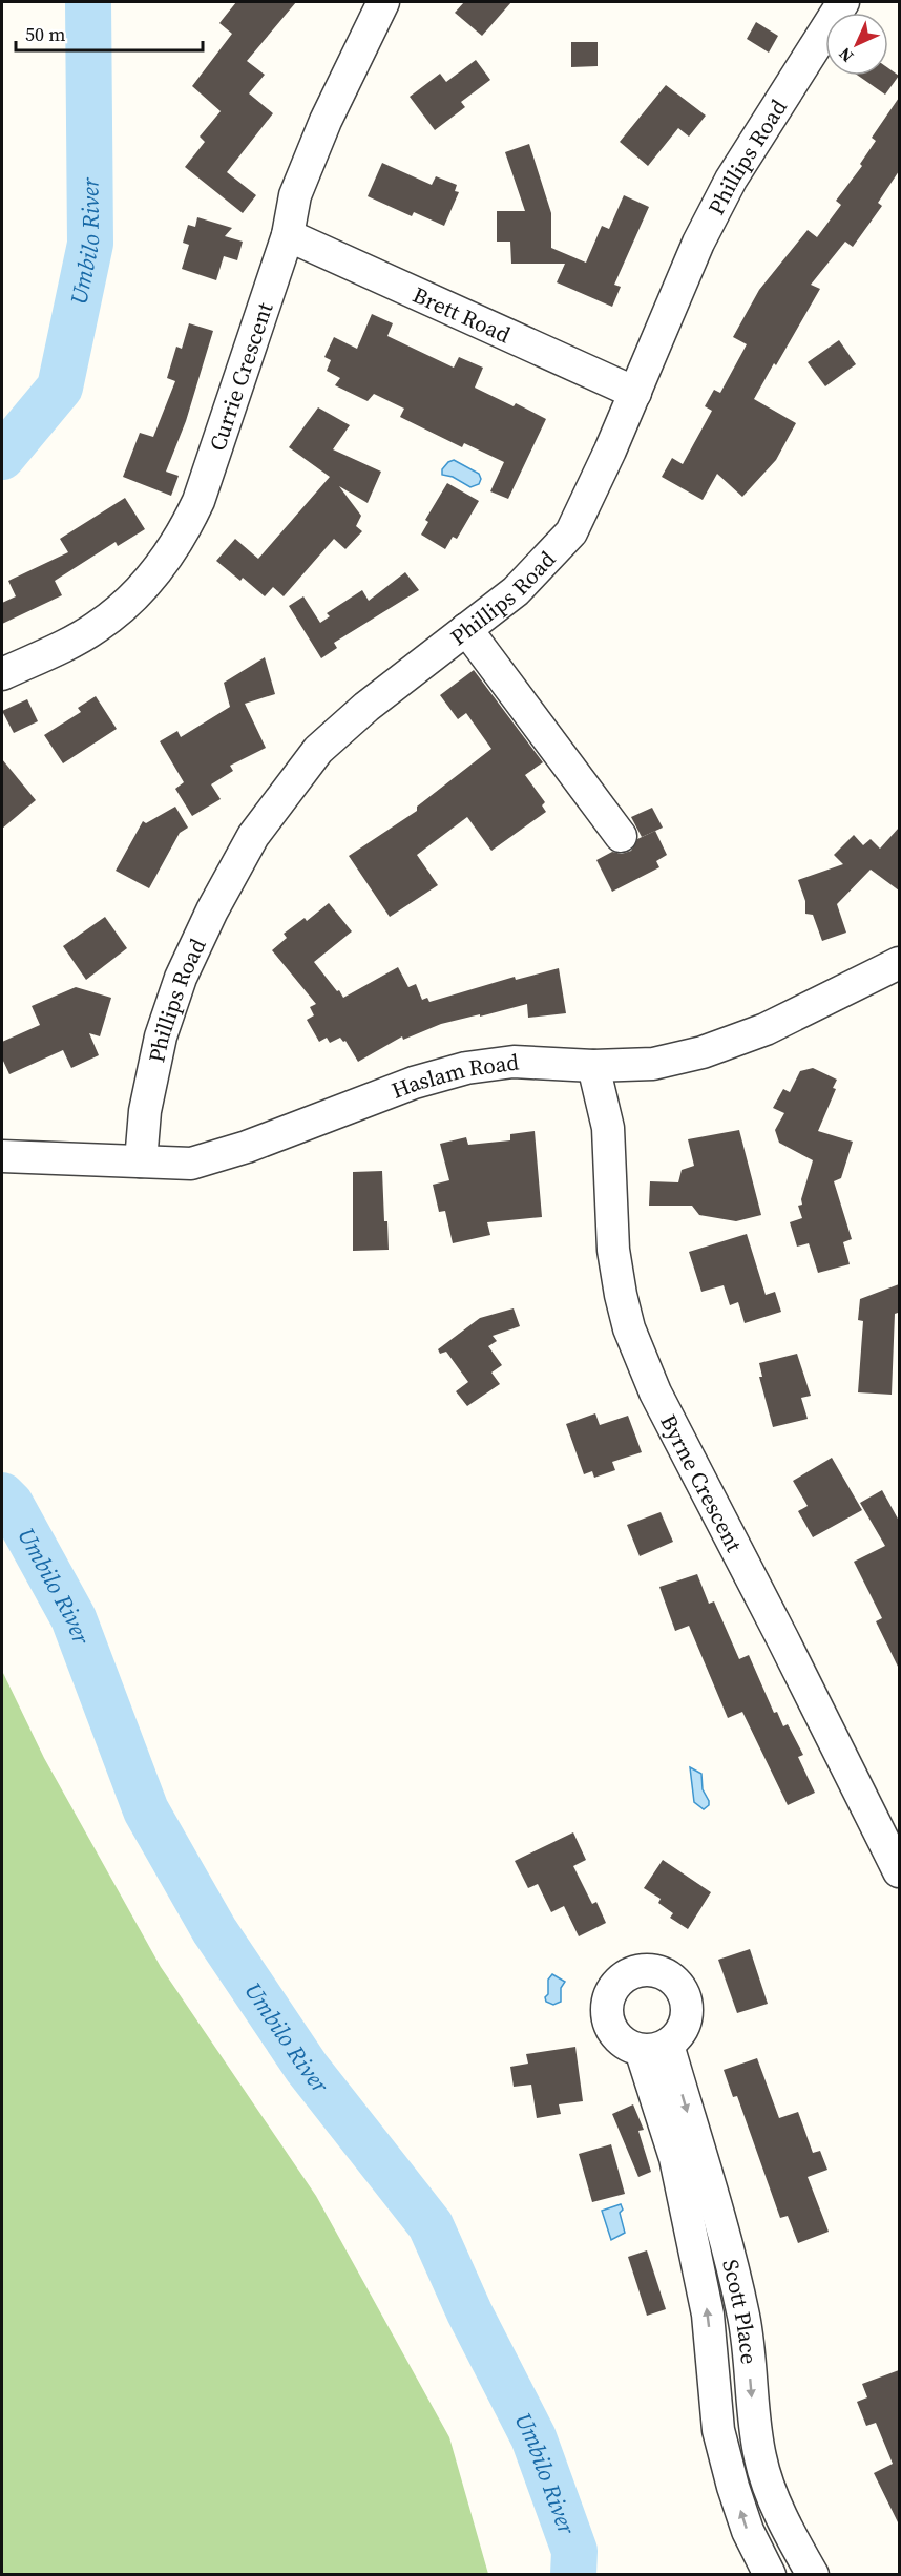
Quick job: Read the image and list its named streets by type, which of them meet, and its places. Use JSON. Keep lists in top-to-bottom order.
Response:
{
  "streets": {
    "street": [
      "Phillips Road",
      "Brett Road",
      "Currie Crescent",
      "Haslam Road",
      "Byrne Crescent",
      "Scott Place"
    ]
  },
  "crossings": [
    ["Phillips Road", "Brett Road"],
    ["Phillips Road", "Haslam Road"],
    ["Brett Road", "Currie Crescent"],
    ["Haslam Road", "Byrne Crescent"]
  ],
  "water": ["Umbilo River"],
  "scale_bar": "50 m",
  "north": "bottom left"
}
